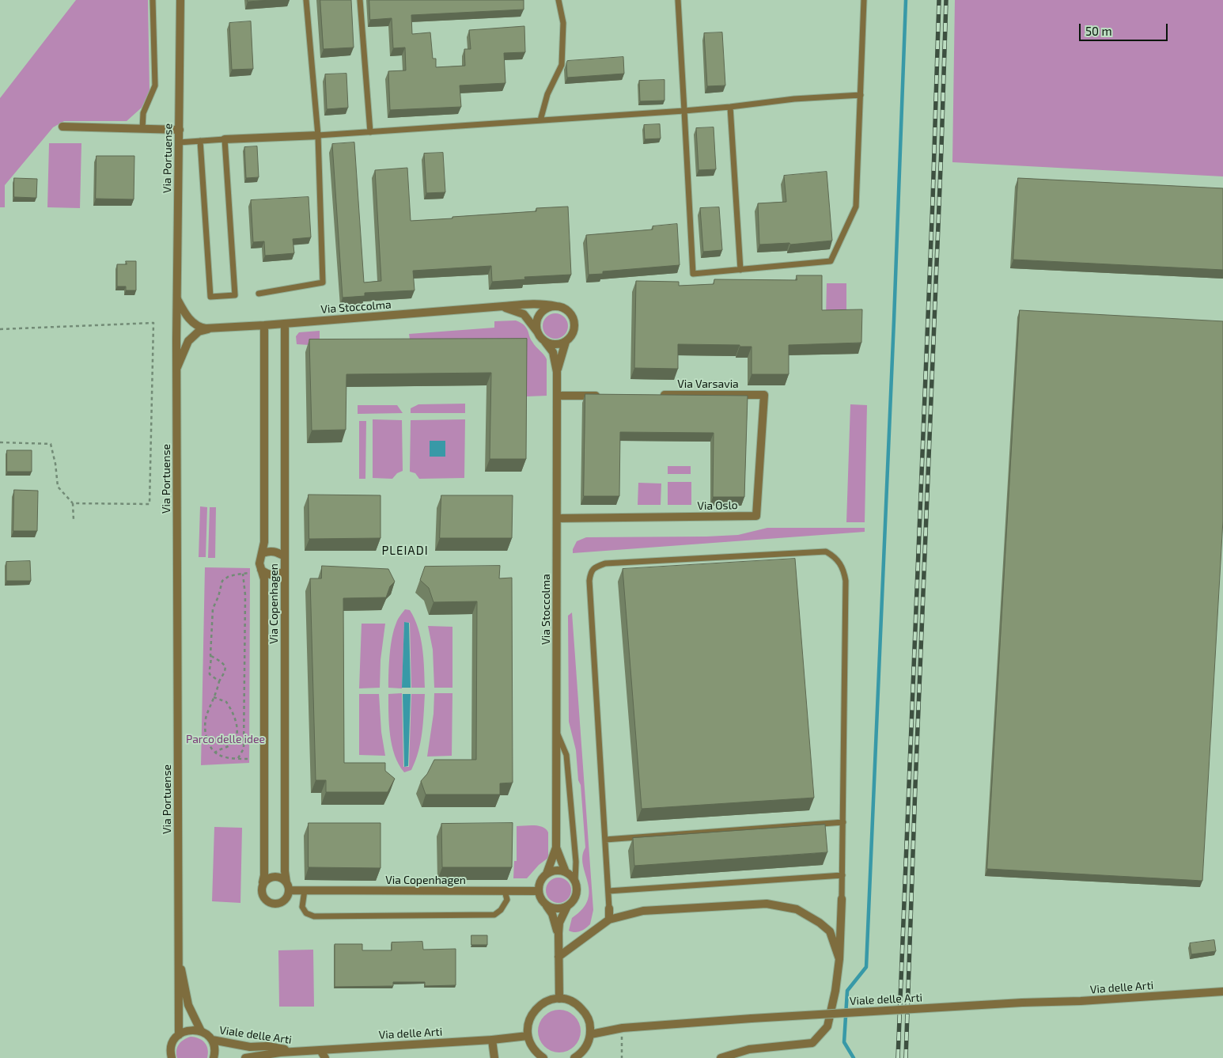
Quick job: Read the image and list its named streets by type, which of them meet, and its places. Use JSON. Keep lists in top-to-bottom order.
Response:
{
  "streets": {
    "street": [
      "Via Portuense",
      "Via Stoccolma",
      "Via Varsavia",
      "Via Oslo",
      "Via Copenhagen",
      "Via delle Arti",
      "Viale delle Arti"
    ]
  },
  "crossings": [
    ["Via Portuense", "Via Stoccolma"],
    ["Via Stoccolma", "Via Oslo"],
    ["Via Stoccolma", "Via Copenhagen"],
    ["Via Varsavia", "Via Oslo"],
    ["Via delle Arti", "Viale delle Arti"]
  ],
  "districts": ["PLEIADI"],
  "parks": ["Parco delle idee"],
  "scale_bar": "50 m"
}
